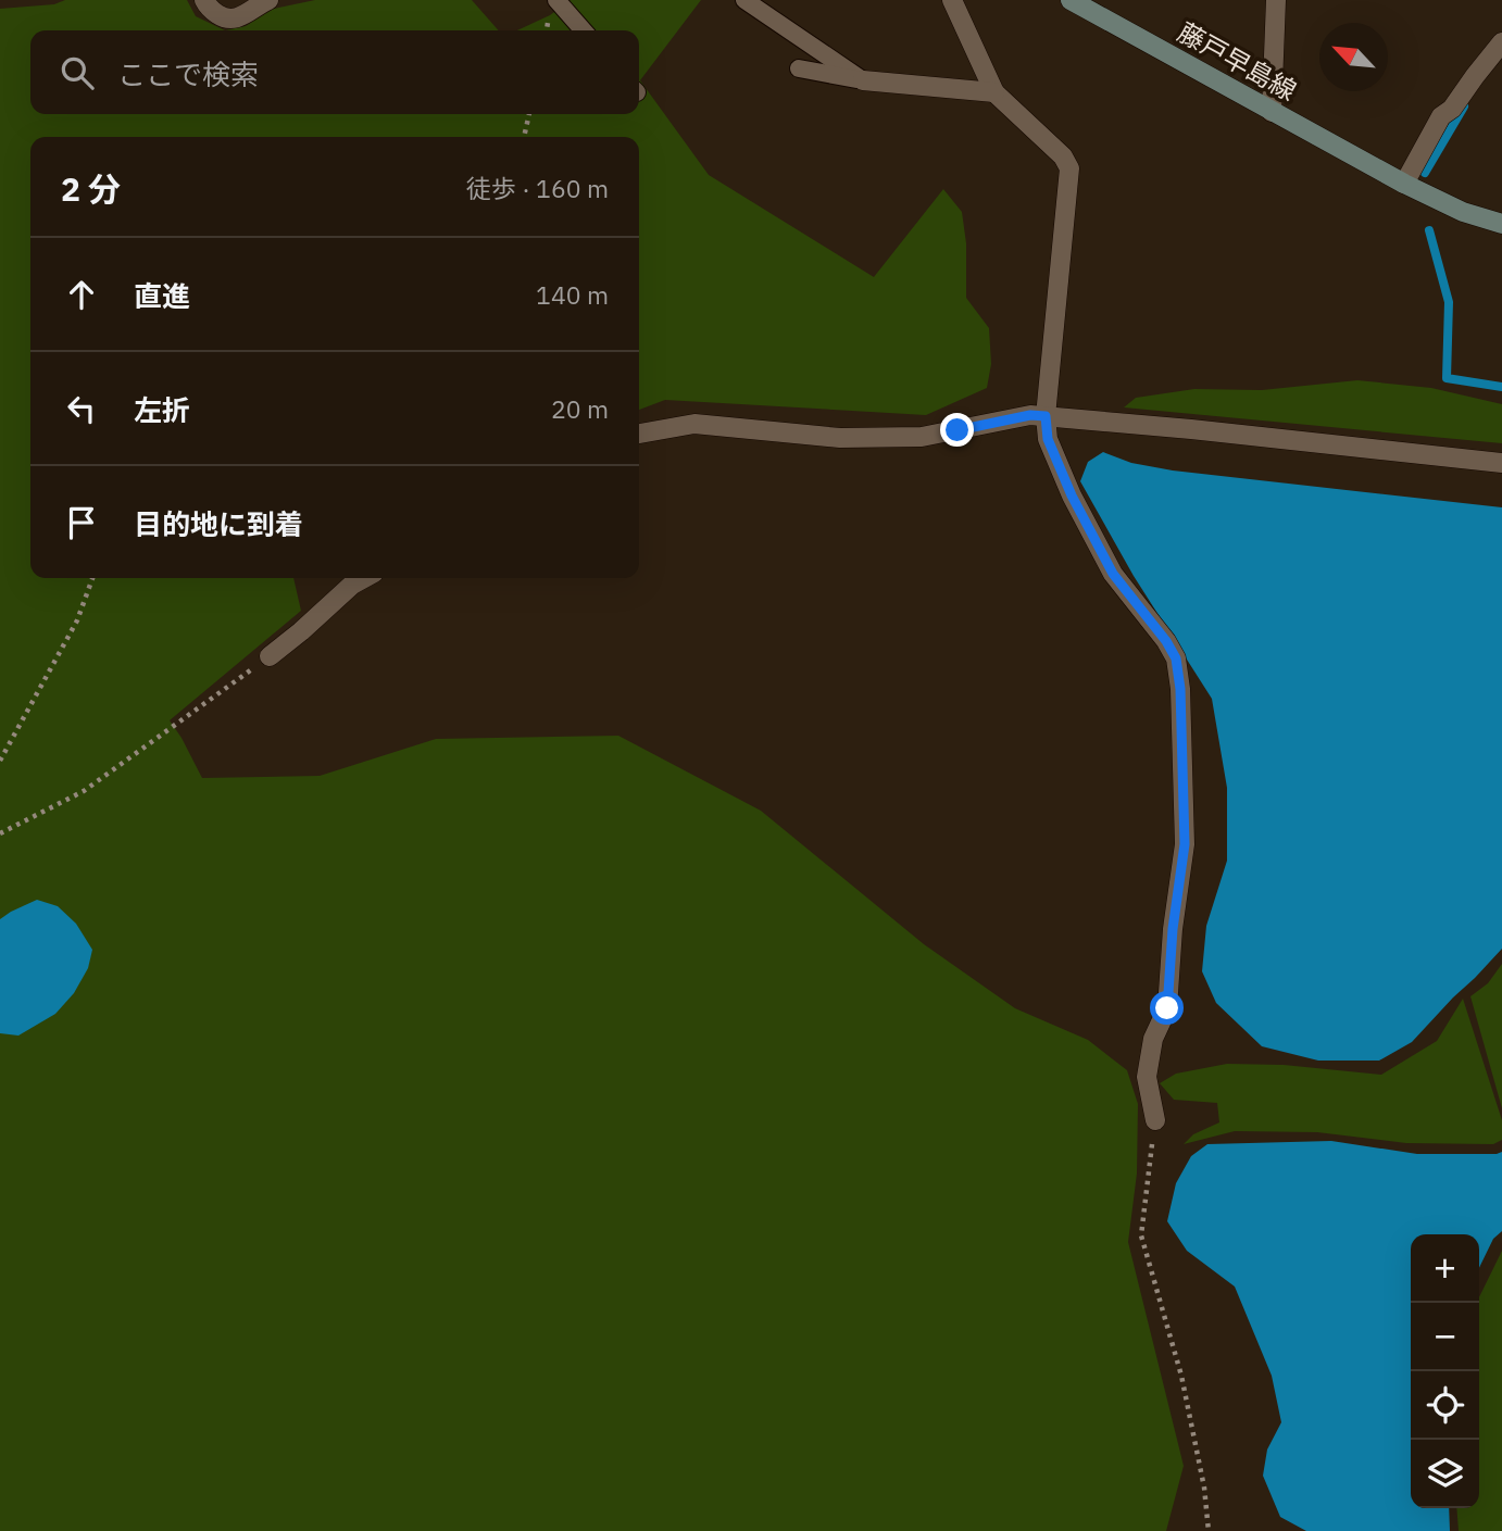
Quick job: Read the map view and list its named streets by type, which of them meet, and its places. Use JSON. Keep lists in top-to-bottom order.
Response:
{
  "streets": {
    "main road": ["藤戸早島線"]
  },
  "north": "top left",
  "page": {
    "search": "ここで検索",
    "heading": ["2 分", "徒歩 · 160 m"],
    "list": [
      ["直進", "140 m"],
      ["左折", "20 m"],
      "目的地に到着"
    ],
    "map_buttons": ["+", "−"]
  }
}
